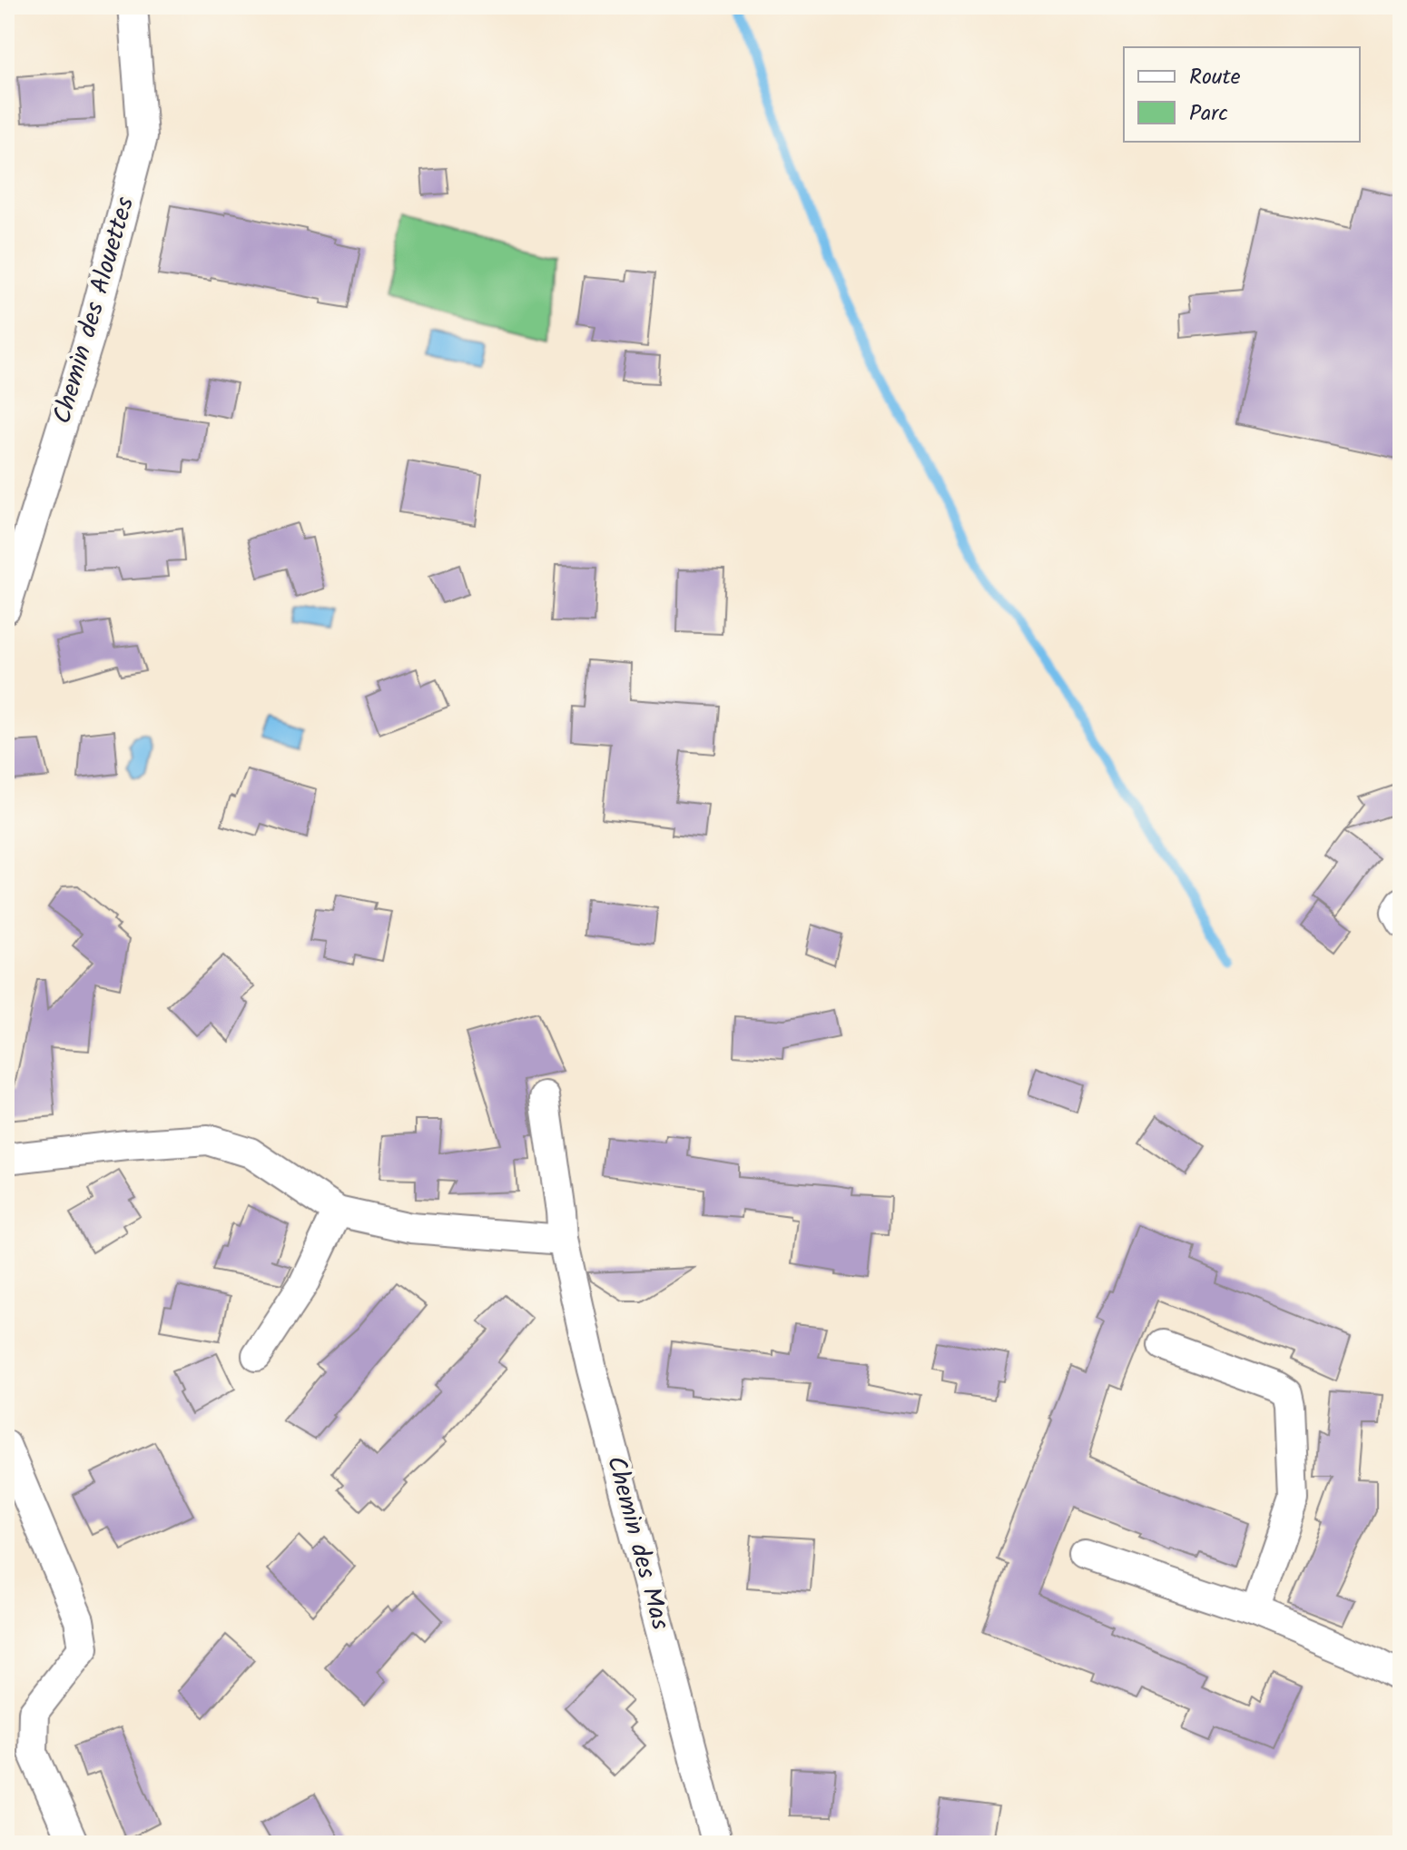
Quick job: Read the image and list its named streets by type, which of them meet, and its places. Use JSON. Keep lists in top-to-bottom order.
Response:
{
  "streets": {
    "street": ["Chemin des Alouettes", "Chemin des Mas"]
  },
  "legend": ["Route", "Parc"]
}
